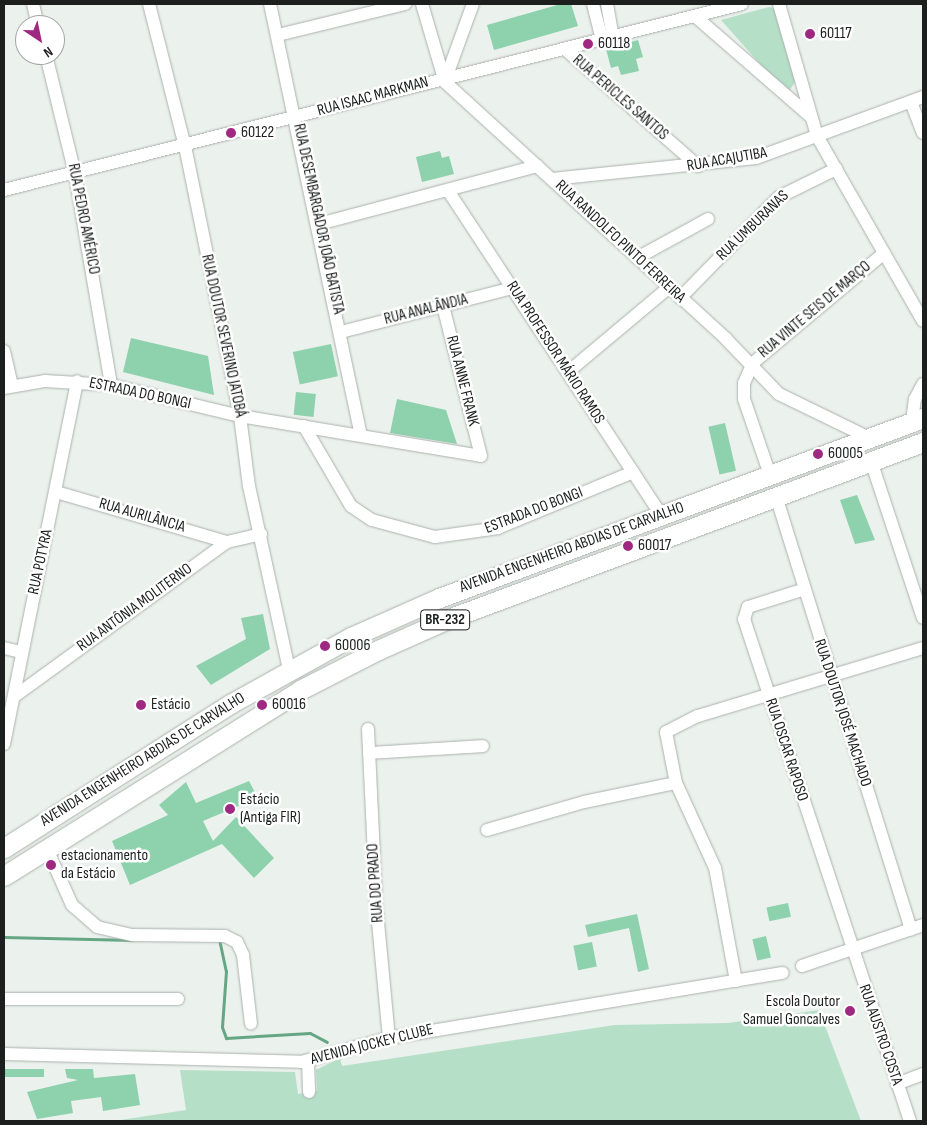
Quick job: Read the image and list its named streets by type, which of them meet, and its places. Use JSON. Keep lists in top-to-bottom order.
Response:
{
  "streets": {
    "highway": ["AVENIDA ENGENHEIRO ABDIAS DE CARVALHO", "BR-232"],
    "street": [
      "RUA ISAAC MARKMAN",
      "RUA PERICLES SANTOS",
      "RUA ACAJUTIBA",
      "RUA PEDRO AMÉRICO",
      "RUA DESEMBARGADOR JOÃO BATISTA",
      "RUA UMBURANAS",
      "RUA RANDOLFO PINTO FERREIRA",
      "RUA ANALÂNDIA",
      "RUA VINTE SEIS DE MARÇO",
      "RUA DOUTOR SEVERINO JATOBÁ",
      "RUA PROFESSOR MÁRIO RAMOS",
      "RUA ANNE FRANK",
      "ESTRADA DO BONGI",
      "RUA AURILÂNCIA",
      "RUA POTYRA",
      "RUA ANTÔNIA MOLITERNO",
      "RUA DOUTOR JOSÉ MACHADO",
      "RUA OSCAR RAPOSO",
      "RUA DO PRADO",
      "RUA AUSTRO COSTA",
      "AVENIDA JOCKEY CLUBE"
    ]
  },
  "crossings": [
    ["RUA ISAAC MARKMAN", "RUA PERICLES SANTOS"],
    ["RUA ISAAC MARKMAN", "RUA PEDRO AMÉRICO"],
    ["RUA ISAAC MARKMAN", "RUA DESEMBARGADOR JOÃO BATISTA"],
    ["RUA ISAAC MARKMAN", "RUA RANDOLFO PINTO FERREIRA"],
    ["RUA ISAAC MARKMAN", "RUA DOUTOR SEVERINO JATOBÁ"],
    ["RUA PERICLES SANTOS", "RUA ACAJUTIBA"],
    ["RUA ACAJUTIBA", "RUA RANDOLFO PINTO FERREIRA"],
    ["RUA PEDRO AMÉRICO", "ESTRADA DO BONGI"],
    ["RUA DESEMBARGADOR JOÃO BATISTA", "RUA ANALÂNDIA"],
    ["RUA DESEMBARGADOR JOÃO BATISTA", "ESTRADA DO BONGI"],
    ["RUA UMBURANAS", "RUA RANDOLFO PINTO FERREIRA"],
    ["RUA RANDOLFO PINTO FERREIRA", "RUA VINTE SEIS DE MARÇO"],
    ["RUA RANDOLFO PINTO FERREIRA", "AVENIDA ENGENHEIRO ABDIAS DE CARVALHO"],
    ["RUA ANALÂNDIA", "RUA PROFESSOR MÁRIO RAMOS"],
    ["RUA ANALÂNDIA", "RUA ANNE FRANK"],
    ["RUA DOUTOR SEVERINO JATOBÁ", "ESTRADA DO BONGI"],
    ["RUA DOUTOR SEVERINO JATOBÁ", "AVENIDA ENGENHEIRO ABDIAS DE CARVALHO"],
    ["RUA DOUTOR SEVERINO JATOBÁ", "RUA ANTÔNIA MOLITERNO"],
    ["RUA PROFESSOR MÁRIO RAMOS", "ESTRADA DO BONGI"],
    ["RUA PROFESSOR MÁRIO RAMOS", "AVENIDA ENGENHEIRO ABDIAS DE CARVALHO"],
    ["RUA ANNE FRANK", "ESTRADA DO BONGI"],
    ["ESTRADA DO BONGI", "RUA POTYRA"],
    ["RUA AURILÂNCIA", "RUA POTYRA"],
    ["RUA AURILÂNCIA", "RUA ANTÔNIA MOLITERNO"],
    ["AVENIDA ENGENHEIRO ABDIAS DE CARVALHO", "RUA DOUTOR JOSÉ MACHADO"],
    ["RUA POTYRA", "RUA ANTÔNIA MOLITERNO"],
    ["RUA DOUTOR JOSÉ MACHADO", "RUA OSCAR RAPOSO"],
    ["RUA OSCAR RAPOSO", "RUA AUSTRO COSTA"],
    ["RUA DO PRADO", "AVENIDA JOCKEY CLUBE"]
  ],
  "places": [
    "60117",
    "60118",
    "60122",
    "60005",
    "60017",
    "60006",
    "Estácio",
    "60016",
    "Estácio (Antiga FIR)",
    "estacionamento da Estácio",
    "Escola Doutor Samuel Goncalves"
  ],
  "north": "bottom right"
}
